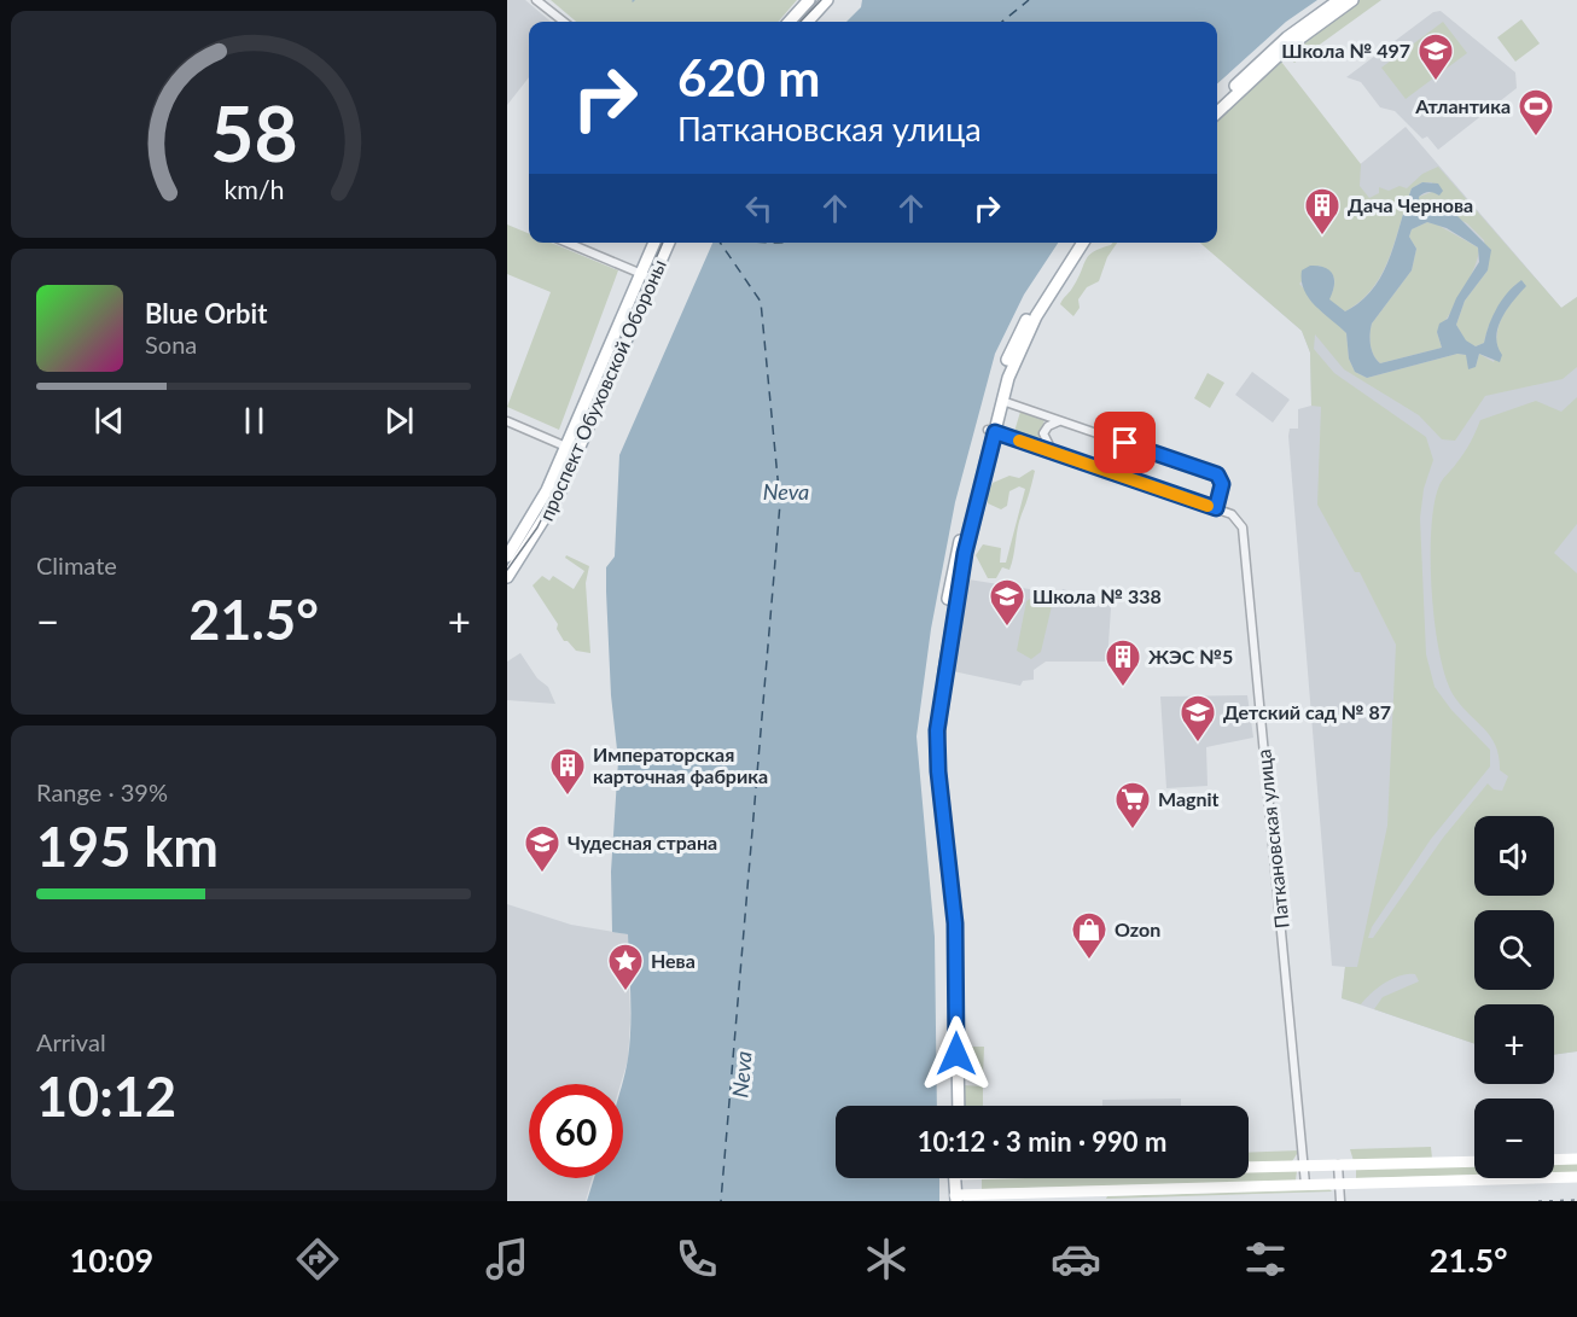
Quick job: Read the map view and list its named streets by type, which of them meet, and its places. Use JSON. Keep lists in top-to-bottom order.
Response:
{
  "streets": {
    "main road": ["проспект Обуховской Обороны"],
    "street": ["Паткановская улица"]
  },
  "water": ["Neva"],
  "places": {
    "school or university": [
      "Школа № 497",
      "Школа № 338",
      "Детский сад № 87",
      "Чудесная страна"
    ],
    "sports": ["Атлантика"],
    "building": ["Дача Чернова", "ЖЭС №5", "Императорская карточная фабрика"],
    "supermarket": ["Magnit"],
    "shop": ["Ozon"],
    "place": ["Нева"]
  },
  "page": {
    "turn": ["620 m", "Паткановская улица"],
    "song": ["Blue Orbit", "Sona"],
    "tile": [
      "Climate",
      ["Range · 39%", "195 km"],
      ["Arrival", "10:12"]
    ],
    "heat": ["−", "21.5°", "+"],
    "map_buttons": ["+", "−"],
    "limit": "60",
    "trip": "10:12 · 3 min · 990 m",
    "tabs": ["10:09", "21.5°"],
    "gauge": ["58", "km/h"]
  }
}
